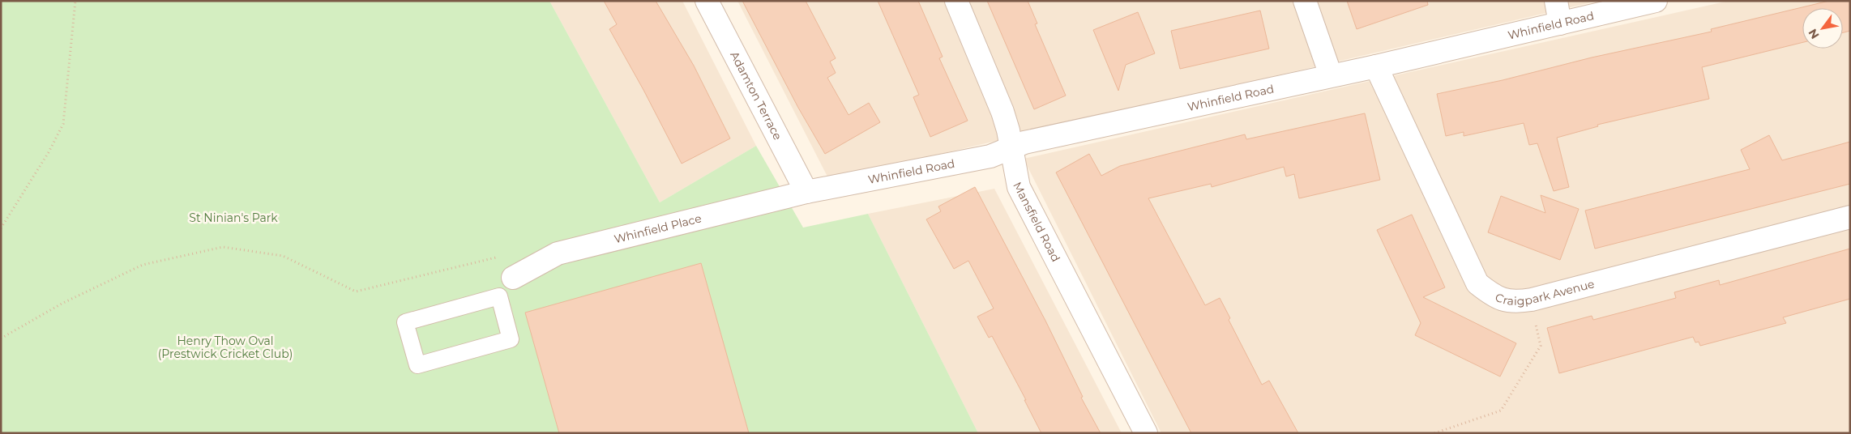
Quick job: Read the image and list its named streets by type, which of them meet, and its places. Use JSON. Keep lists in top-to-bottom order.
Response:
{
  "streets": {
    "street": [
      "Whinfield Road",
      "Adamton Terrace",
      "Mansfield Road",
      "Whinfield Place",
      "Craigpark Avenue"
    ]
  },
  "crossings": [
    ["Whinfield Road", "Adamton Terrace"],
    ["Whinfield Road", "Mansfield Road"],
    ["Whinfield Road", "Whinfield Place"],
    ["Whinfield Road", "Craigpark Avenue"],
    ["Adamton Terrace", "Whinfield Place"]
  ],
  "parks": ["St Ninian's Park", "Henry Thow Oval (Prestwick Cricket Club)"],
  "north": "bottom left"
}
